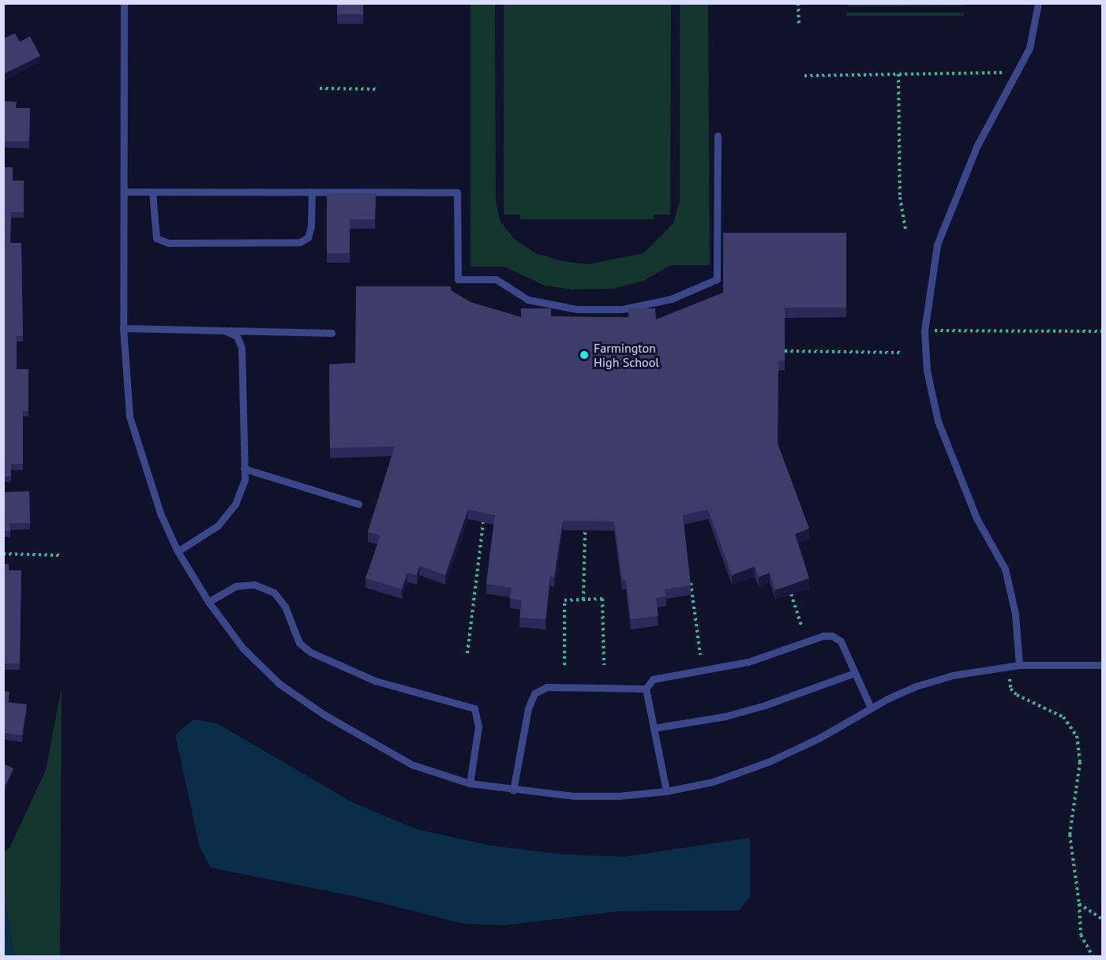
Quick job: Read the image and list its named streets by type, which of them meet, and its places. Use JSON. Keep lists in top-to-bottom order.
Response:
{
  "places": ["Farmington High School"]
}
